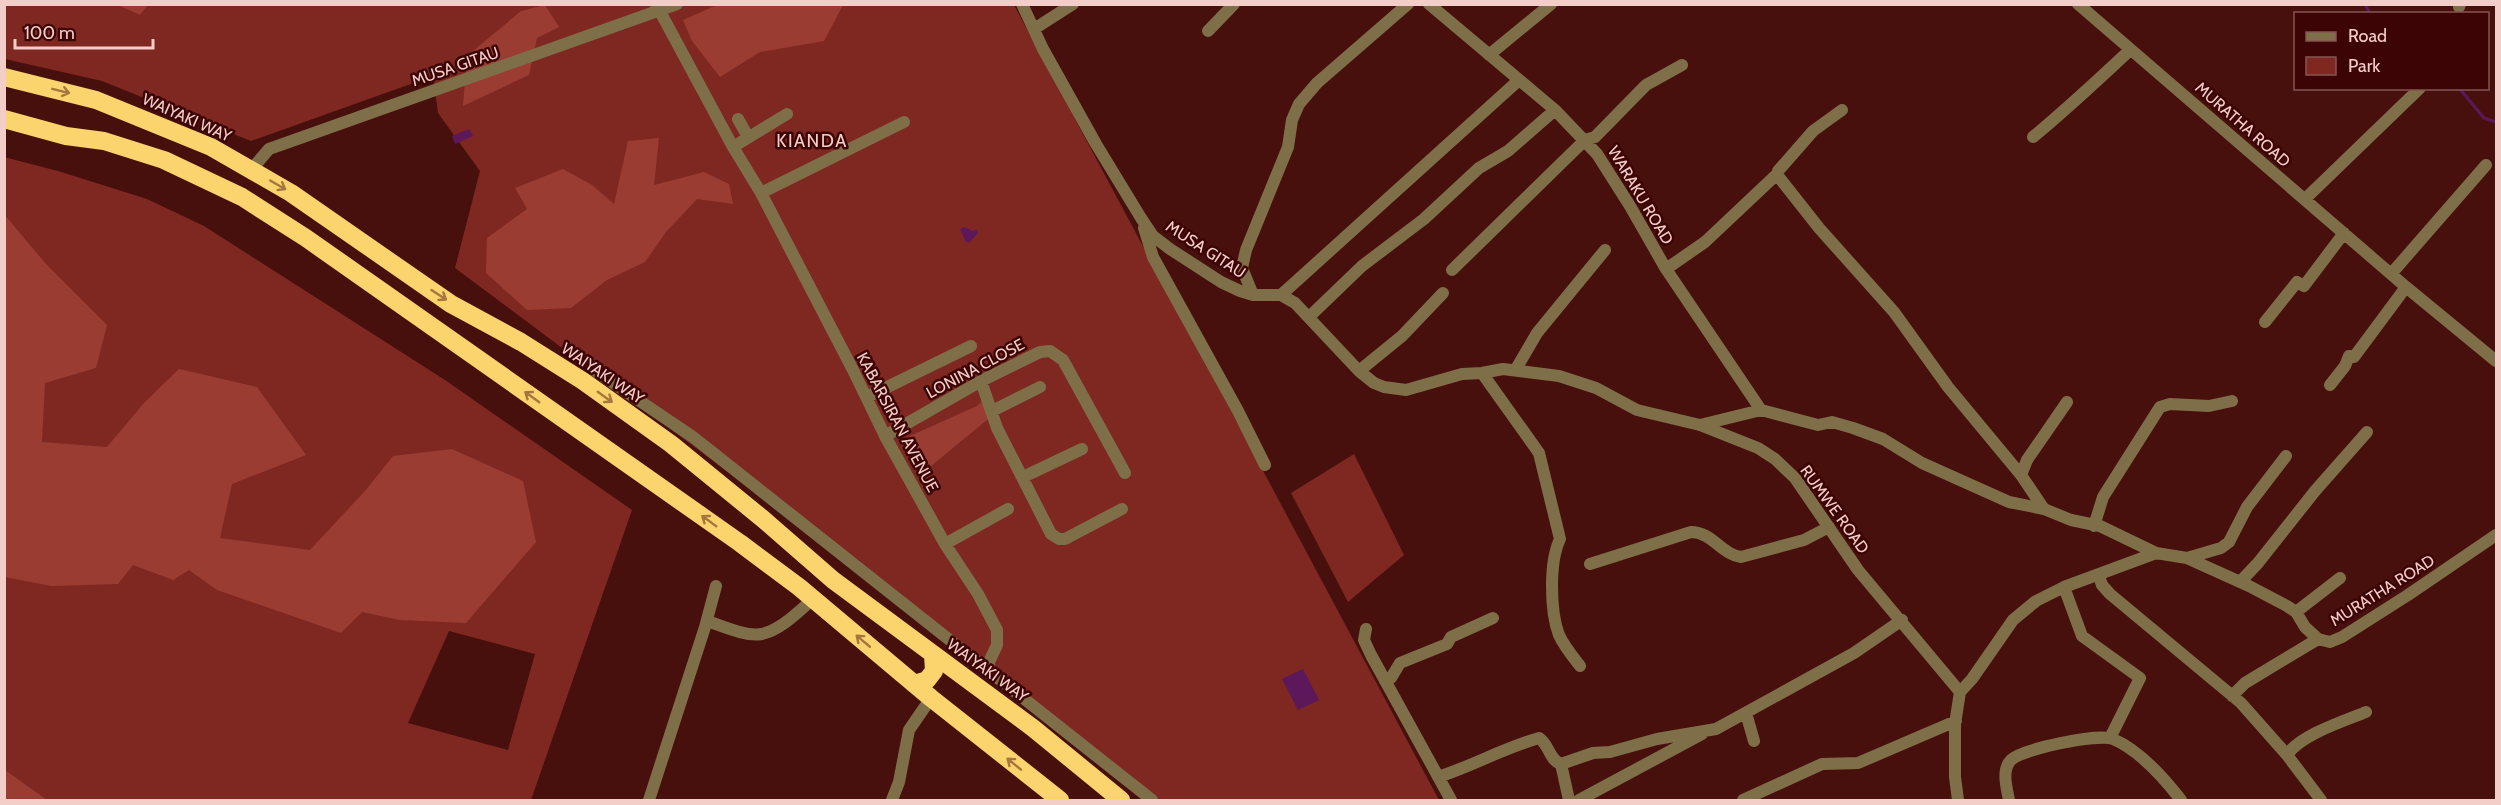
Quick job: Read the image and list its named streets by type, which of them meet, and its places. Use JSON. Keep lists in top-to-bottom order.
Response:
{
  "streets": {
    "highway": ["WAIYAKI WAY"],
    "street": [
      "MUSA GITAU",
      "MURATHA ROAD",
      "WARAKU ROAD",
      "LONINA CLOSE",
      "KABARSIRAN AVENUE",
      "RUMWE ROAD"
    ]
  },
  "crossings": [
    ["MUSA GITAU", "WAIYAKI WAY"],
    ["MUSA GITAU", "KABARSIRAN AVENUE"],
    ["WAIYAKI WAY", "KABARSIRAN AVENUE"],
    ["MURATHA ROAD", "RUMWE ROAD"],
    ["LONINA CLOSE", "KABARSIRAN AVENUE"]
  ],
  "districts": ["KIANDA"],
  "legend": ["Road", "Park"],
  "scale_bar": "100 m"
}
